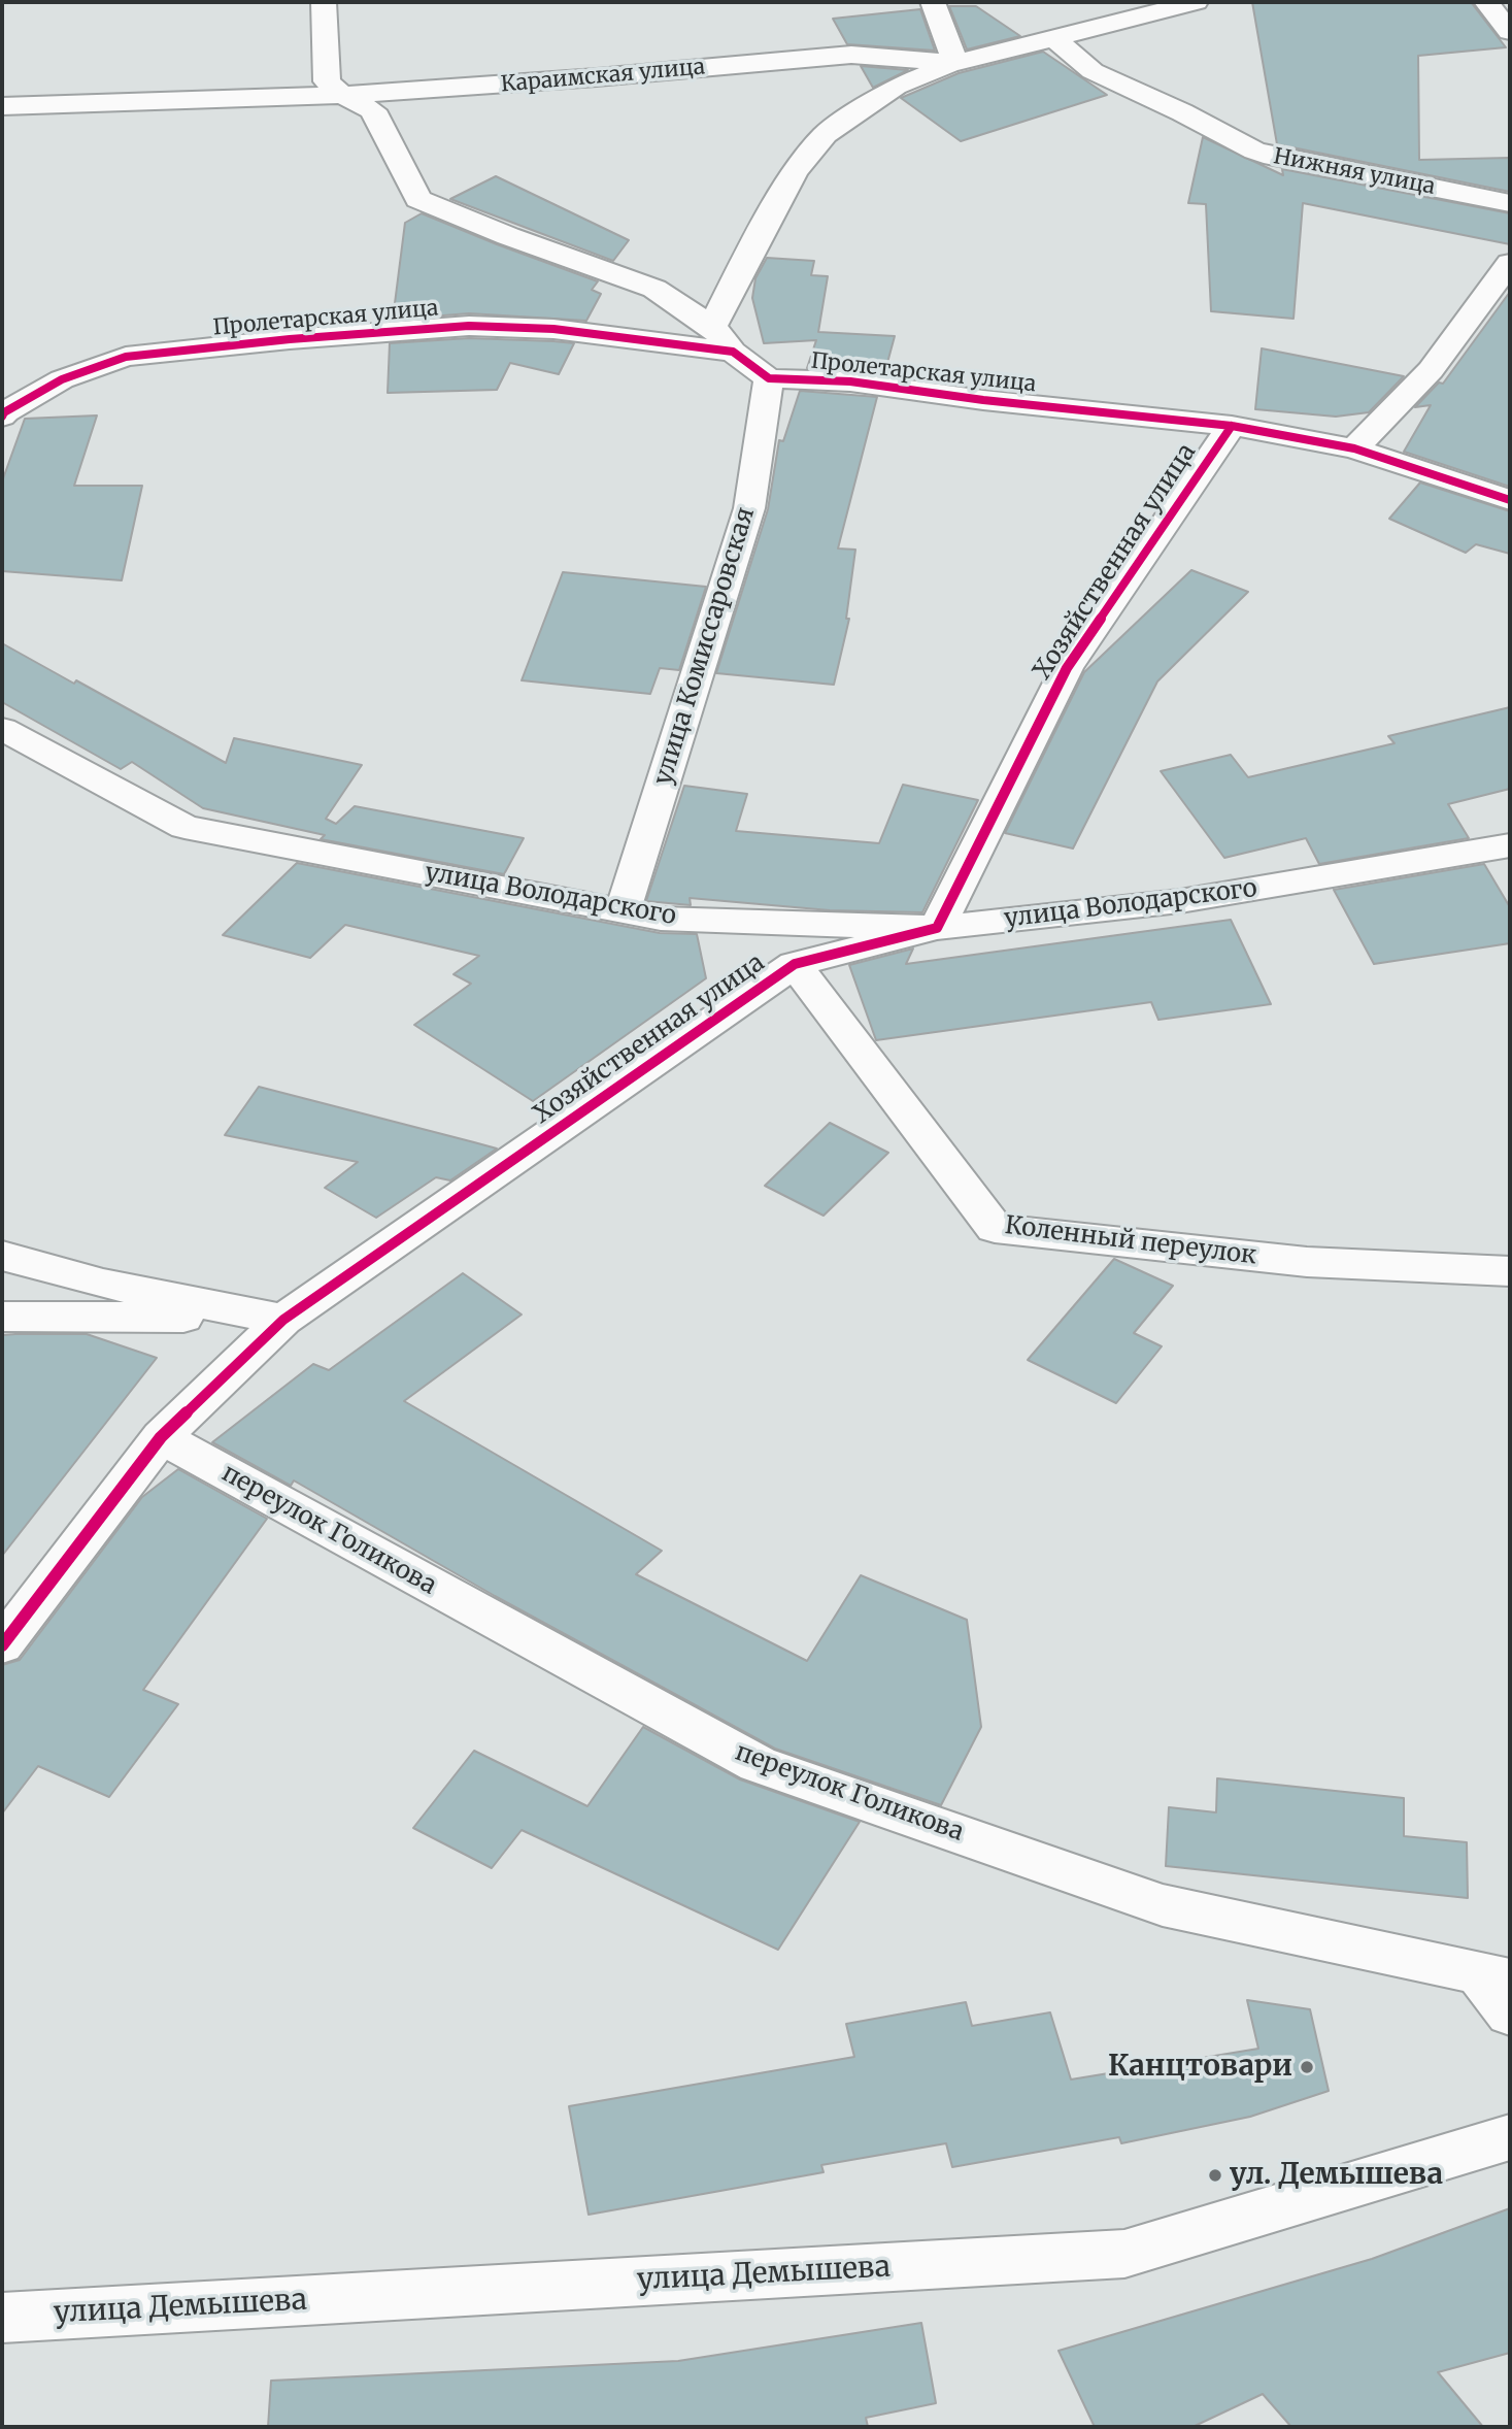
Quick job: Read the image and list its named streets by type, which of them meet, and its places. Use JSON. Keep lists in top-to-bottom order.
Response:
{
  "streets": {
    "street": [
      "Караимская улица",
      "Нижняя улица",
      "Пролетарская улица",
      "Хозяйственная улица",
      "улица Комиссаровская",
      "улица Володарского",
      "Коленный переулок",
      "переулок Голикова",
      "улица Демышева"
    ]
  },
  "crossings": [
    ["Караимская улица", "Нижняя улица"],
    ["Пролетарская улица", "Хозяйственная улица"],
    ["Пролетарская улица", "улица Комиссаровская"],
    ["Хозяйственная улица", "улица Володарского"],
    ["Хозяйственная улица", "Коленный переулок"],
    ["Хозяйственная улица", "переулок Голикова"],
    ["улица Комиссаровская", "улица Володарского"]
  ],
  "places": ["Канцтовари", "ул. Демышева"]
}
